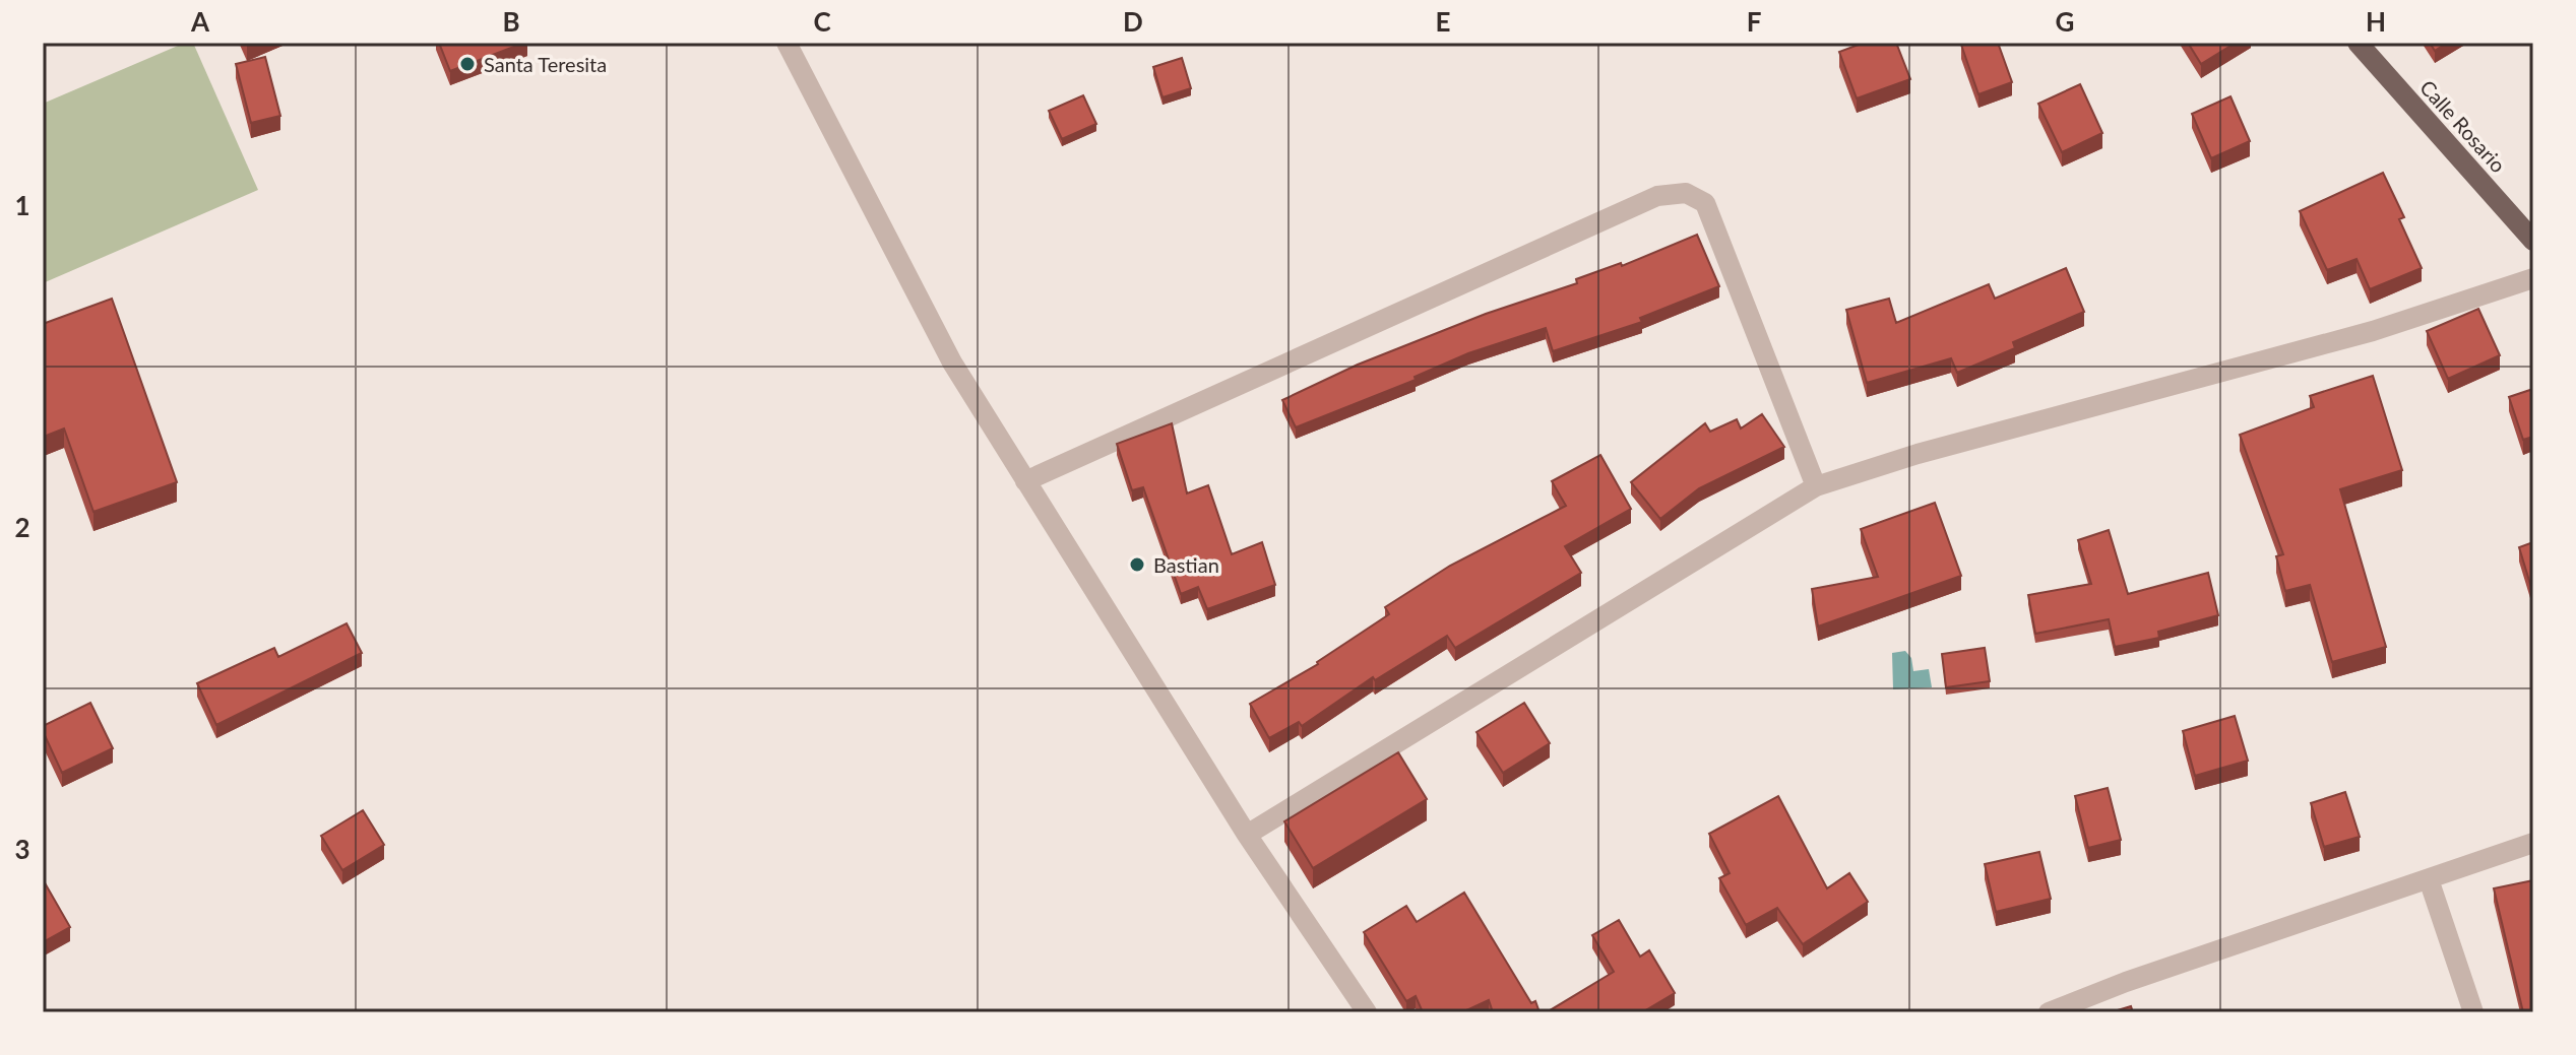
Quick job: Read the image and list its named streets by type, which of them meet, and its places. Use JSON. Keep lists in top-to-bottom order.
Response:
{
  "streets": {
    "main road": ["Calle Rosario"]
  },
  "places": ["Santa Teresita", "Bastian"],
  "grid": {
    "columns": [
      "A",
      "B",
      "C",
      "D",
      "E",
      "F",
      "G",
      "H"
    ],
    "rows": ["1", "2", "3"]
  }
}
